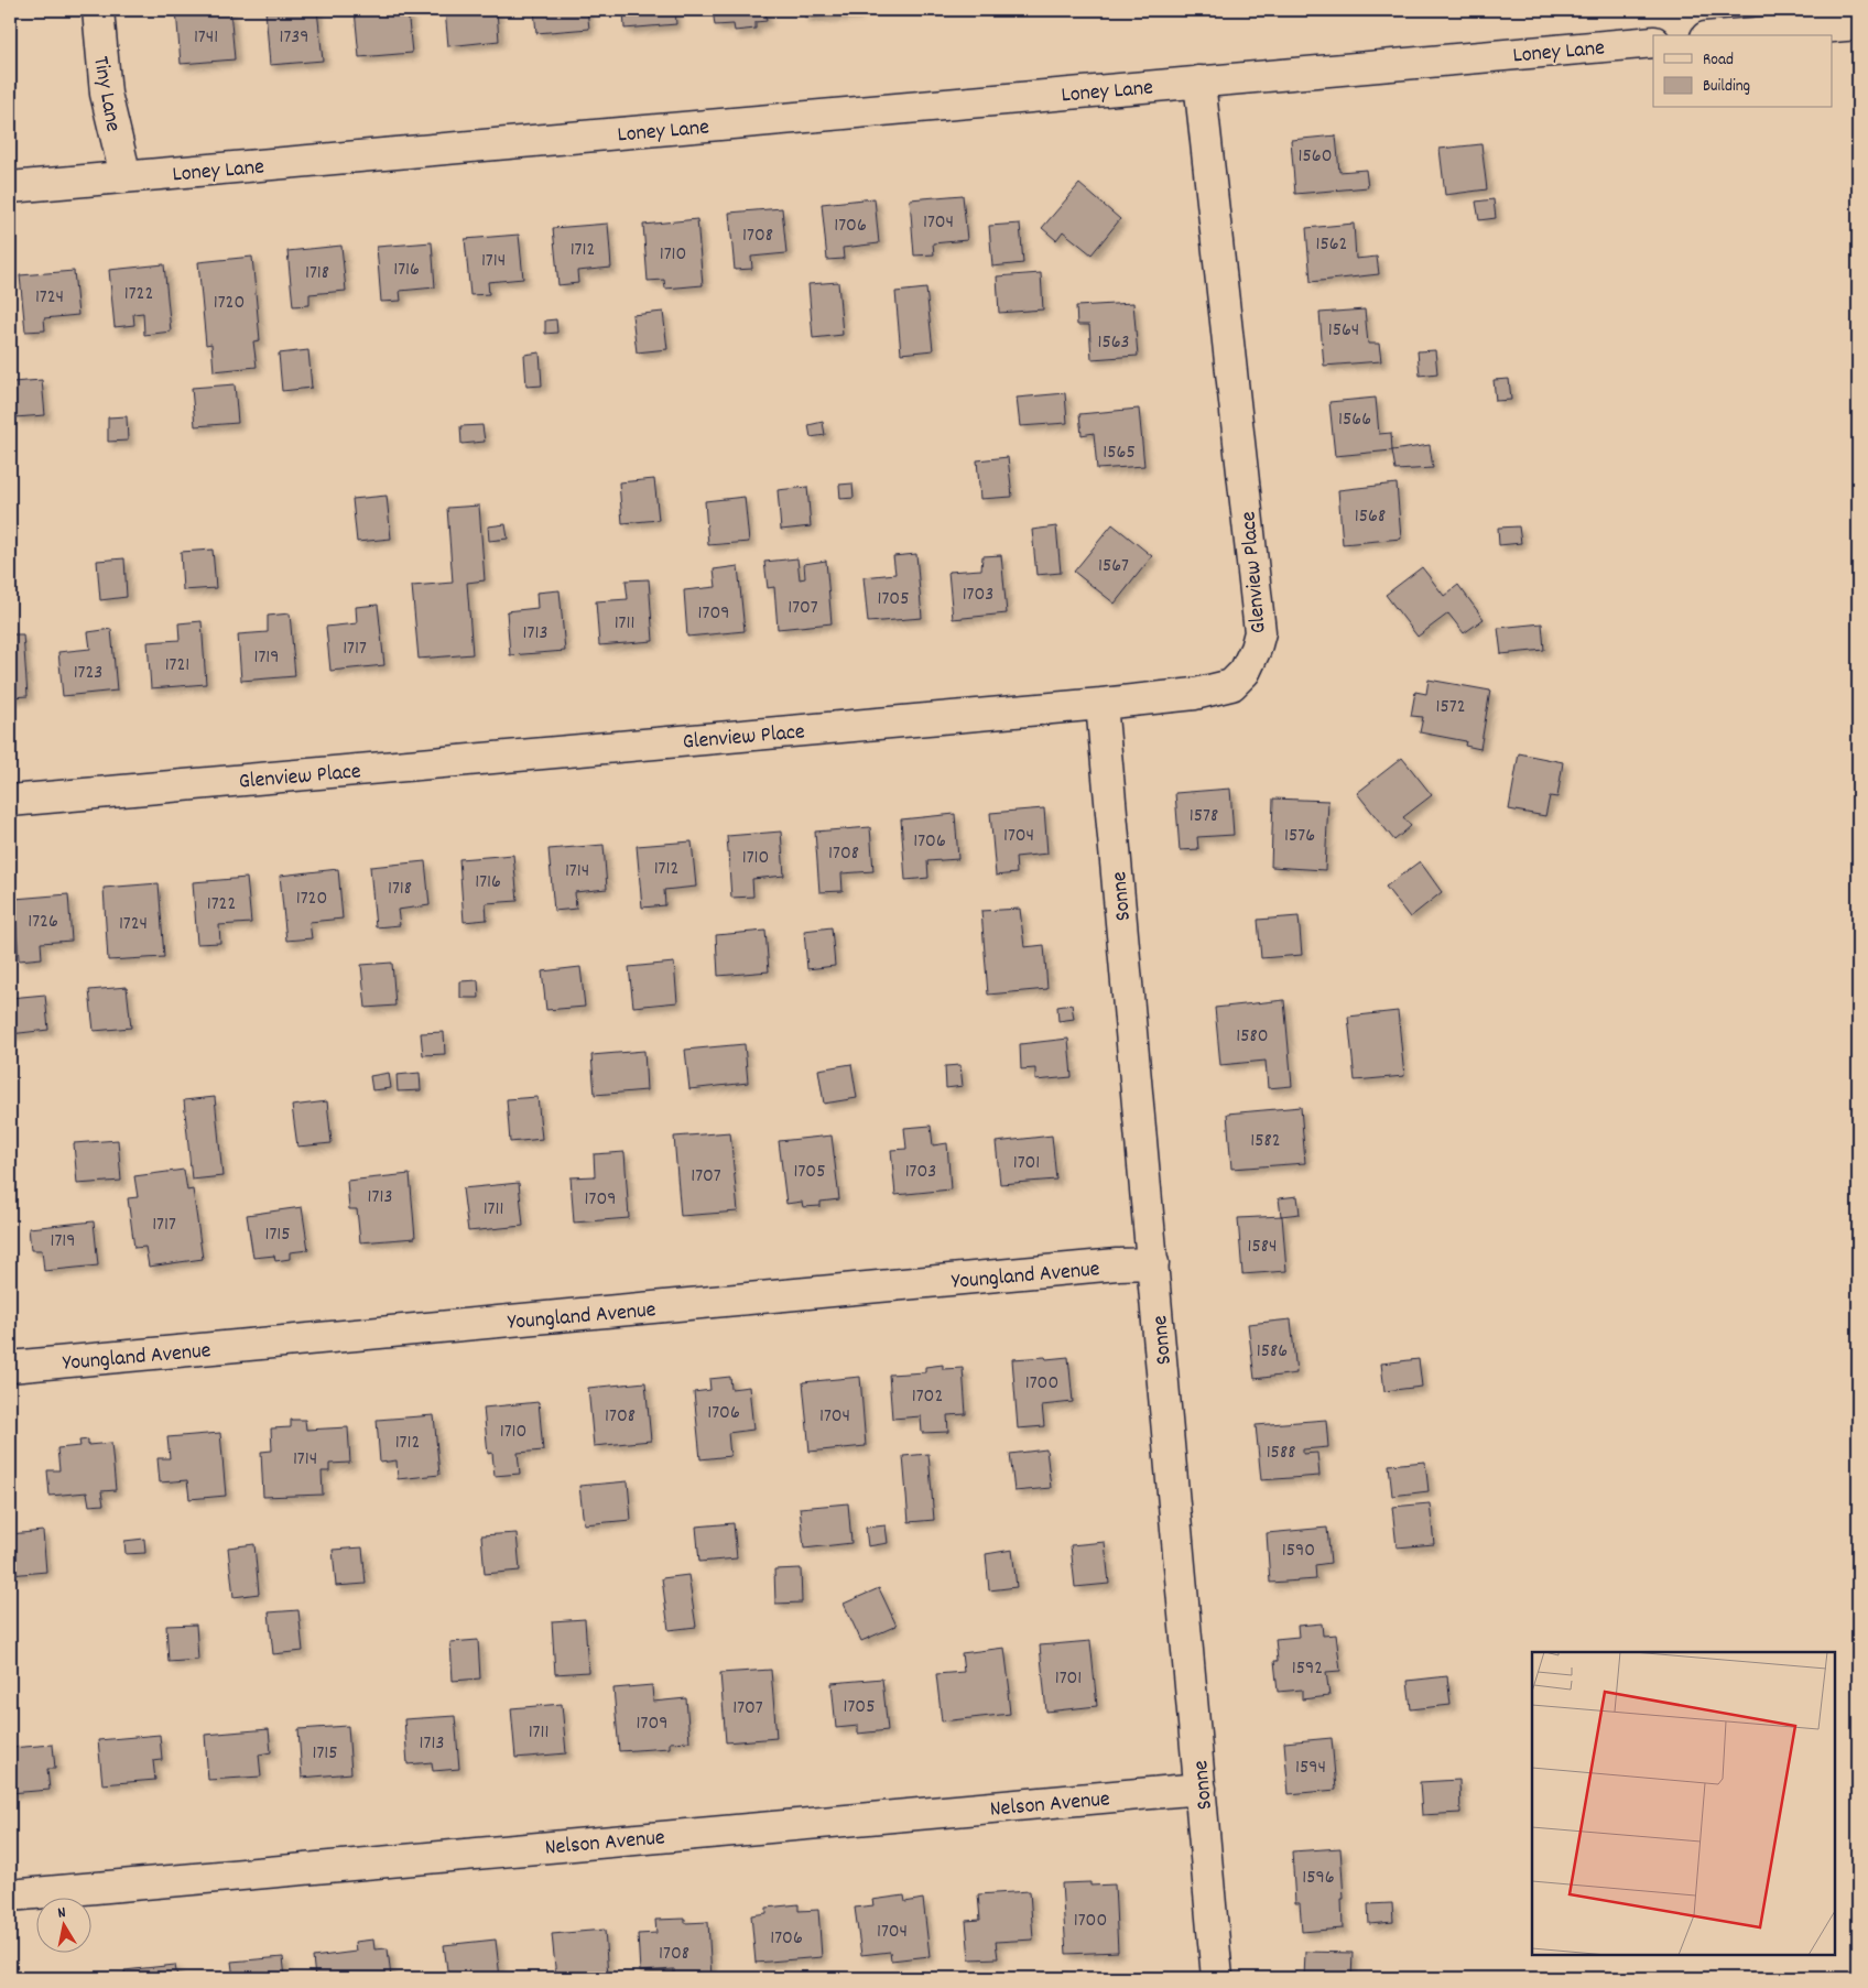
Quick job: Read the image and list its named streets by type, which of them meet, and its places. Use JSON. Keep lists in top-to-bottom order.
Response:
{
  "streets": {
    "street": [
      "Loney Lane",
      "Tiny Lane",
      "Glenview Place",
      "Sonne",
      "Youngland Avenue",
      "Nelson Avenue"
    ]
  },
  "crossings": [
    ["Loney Lane", "Tiny Lane"],
    ["Loney Lane", "Glenview Place"],
    ["Glenview Place", "Sonne"],
    ["Sonne", "Youngland Avenue"],
    ["Sonne", "Nelson Avenue"]
  ],
  "house_numbers": [
    "1741",
    "1739",
    "1560",
    "1704",
    "1706",
    "1708",
    "1562",
    "1712",
    "1710",
    "1714",
    "1716",
    "1718",
    "1722",
    "1724",
    "1720",
    "1564",
    "1563",
    "1566",
    "1565",
    "1568",
    "1567",
    "1703",
    "1705",
    "1707",
    "1709",
    "1711",
    "1713",
    "1717",
    "1719",
    "1721",
    "1723",
    "1572",
    "1578",
    "1704",
    "1576",
    "1706",
    "1708",
    "1710",
    "1712",
    "1714",
    "1716",
    "1718",
    "1720",
    "1722",
    "1726",
    "1724",
    "1580",
    "1582",
    "1701",
    "1705",
    "1703",
    "1707",
    "1713",
    "1709",
    "1711",
    "1717",
    "1715",
    "1719",
    "1584",
    "1586",
    "1700",
    "1702",
    "1706",
    "1708",
    "1704",
    "1710",
    "1712",
    "1588",
    "1714",
    "1590",
    "1592",
    "1701",
    "1705",
    "1707",
    "1709",
    "1711",
    "1713",
    "1715",
    "1594",
    "1596",
    "1700",
    "1704",
    "1706",
    "1708"
  ],
  "legend": ["Road", "Building"],
  "north": "top"
}
